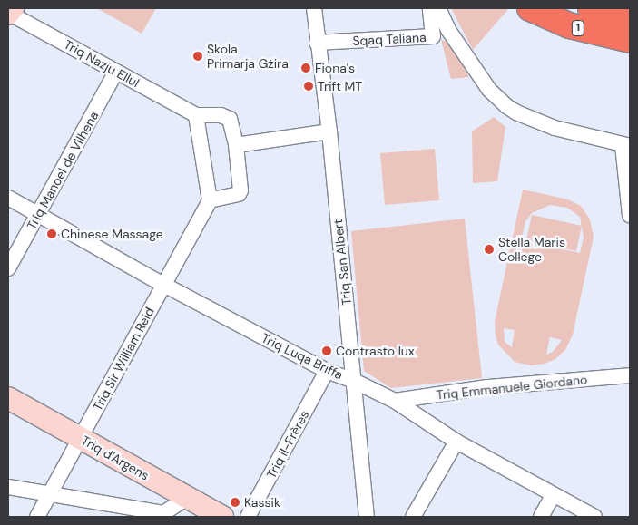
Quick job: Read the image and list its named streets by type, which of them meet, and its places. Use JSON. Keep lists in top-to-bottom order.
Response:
{
  "streets": {
    "highway": ["1"],
    "main road": ["Triq d'Argens"],
    "street": [
      "Sqaq Taliana",
      "Triq Nazju Ellul",
      "Triq Manoel de Vilhena",
      "Triq San Albert",
      "Triq Luqa Briffa",
      "Triq Sir William Reid",
      "Triq Emmanuele Giordano",
      "Triq il-Frères"
    ]
  },
  "crossings": [
    ["Sqaq Taliana", "Triq San Albert"],
    ["Triq Nazju Ellul", "Triq Manoel de Vilhena"],
    ["Triq Manoel de Vilhena", "Triq Luqa Briffa"],
    ["Triq San Albert", "Triq Luqa Briffa"],
    ["Triq Luqa Briffa", "Triq Sir William Reid"],
    ["Triq Luqa Briffa", "Triq Emmanuele Giordano"],
    ["Triq Luqa Briffa", "Triq il-Frères"],
    ["Triq Sir William Reid", "Triq d'Argens"]
  ],
  "places": [
    "Skola Primarja Gżira",
    "Fiona's",
    "Trift MT",
    "Chinese Massage",
    "Stella Maris College",
    "Contrasto lux",
    "Kassik"
  ]
}
